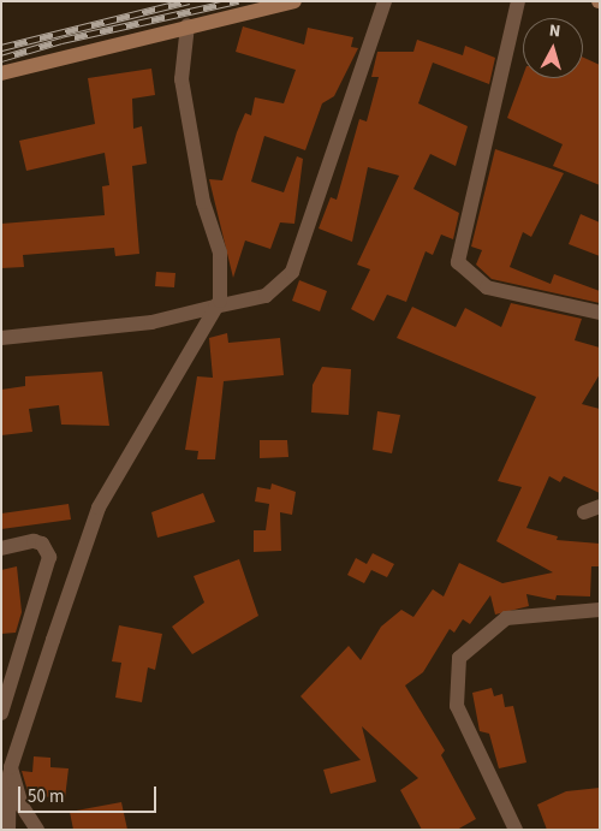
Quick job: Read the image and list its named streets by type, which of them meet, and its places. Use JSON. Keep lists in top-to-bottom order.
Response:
{
  "scale_bar": "50 m",
  "north": "top"
}
